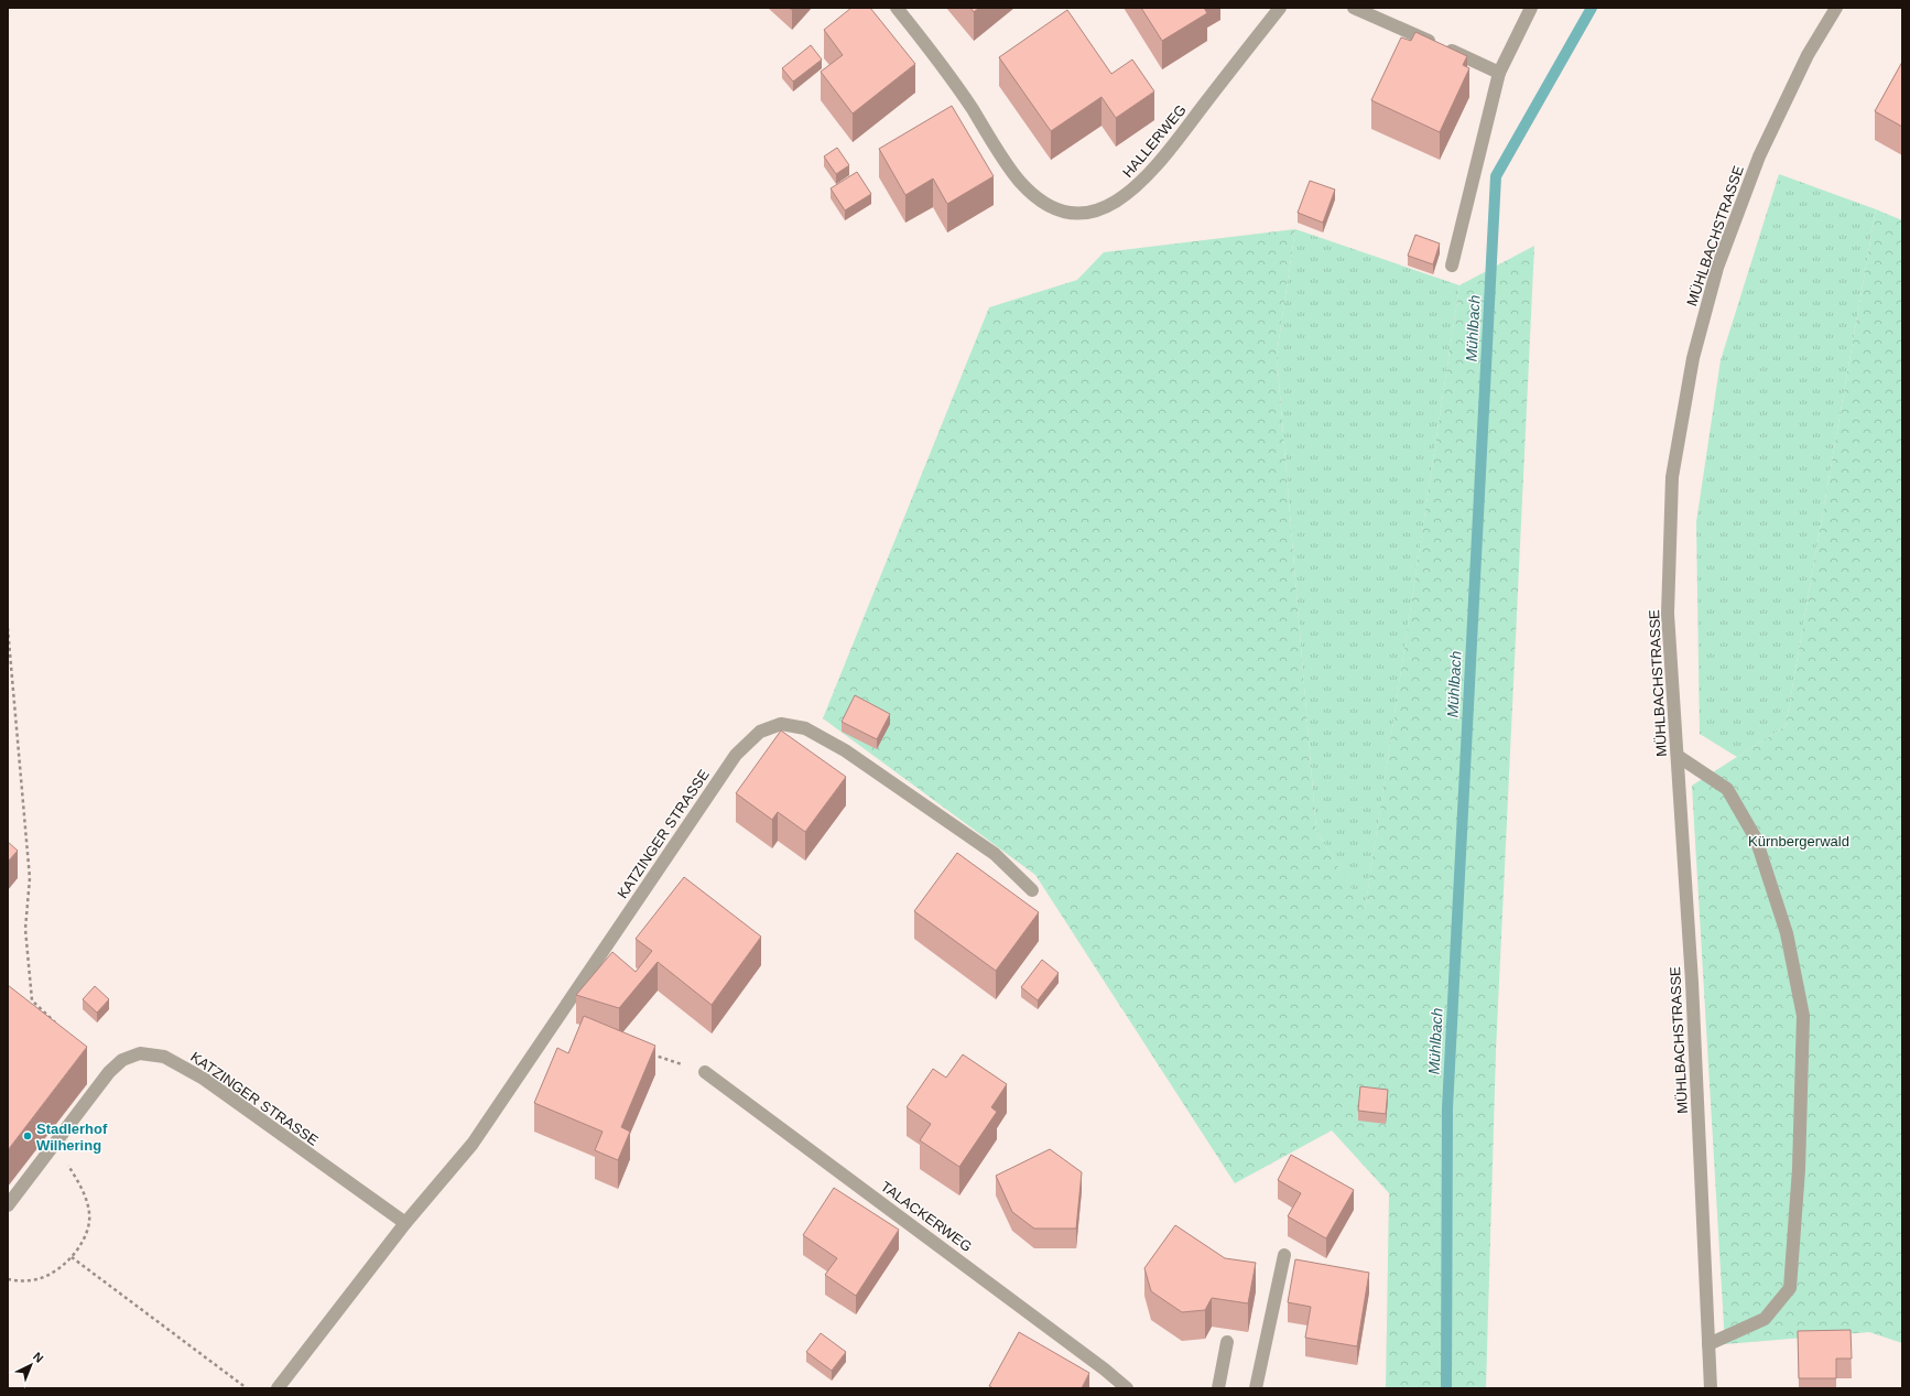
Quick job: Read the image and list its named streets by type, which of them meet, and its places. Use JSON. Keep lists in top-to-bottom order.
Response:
{
  "streets": {
    "street": [
      "HALLERWEG",
      "MÜHLBACHSTRASSE",
      "KATZINGER STRASSE",
      "TALACKERWEG"
    ]
  },
  "water": ["Mühlbach"],
  "parks": ["Kürnbergerwald"],
  "places": ["Stadlerhof Wilhering"],
  "north": "top right"
}
